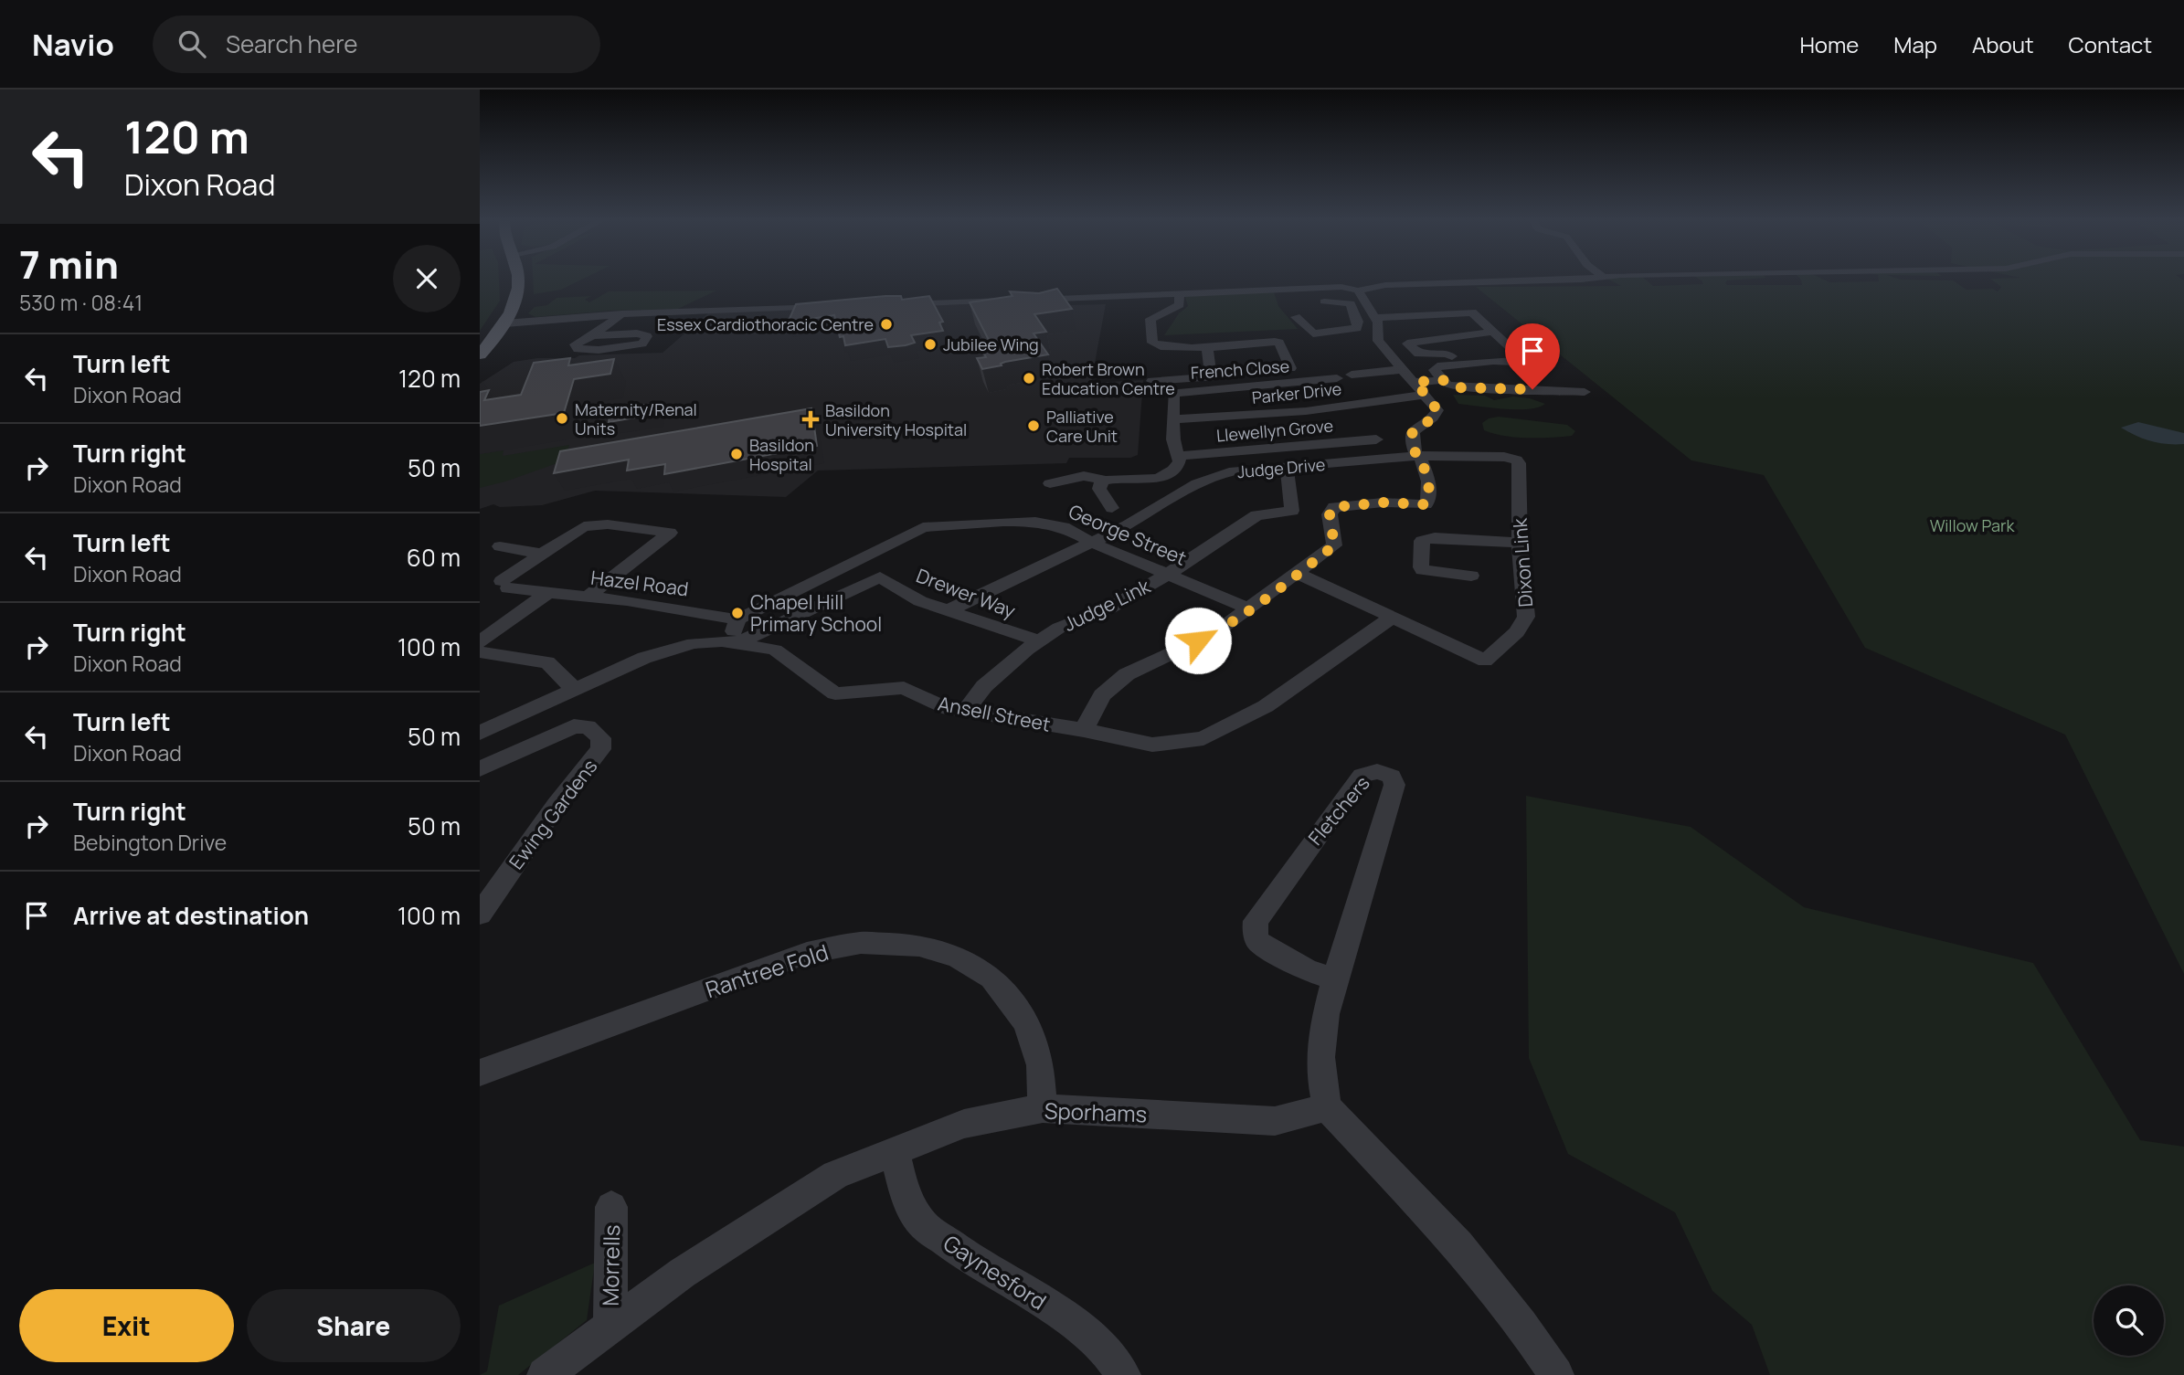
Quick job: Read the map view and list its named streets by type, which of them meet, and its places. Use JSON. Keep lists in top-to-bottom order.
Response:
{
  "streets": {
    "street": [
      "French Close",
      "Parker Drive",
      "Llewellyn Grove",
      "Judge Drive",
      "George Street",
      "Dixon Link",
      "Hazel Road",
      "Drewer Way",
      "Judge Link",
      "Ansell Street",
      "Fletchers",
      "Ewing Gardens",
      "Rantree Fold",
      "Sporhams",
      "Morrells",
      "Gaynesford"
    ]
  },
  "crossings": [
    ["French Close", "Parker Drive"],
    ["Judge Drive", "George Street"],
    ["Judge Drive", "Dixon Link"],
    ["Judge Drive", "Drewer Way"],
    ["Judge Drive", "Judge Link"],
    ["George Street", "Hazel Road"],
    ["George Street", "Drewer Way"],
    ["George Street", "Judge Link"],
    ["Dixon Link", "Ansell Street"],
    ["Drewer Way", "Judge Link"],
    ["Judge Link", "Ansell Street"],
    ["Fletchers", "Sporhams"],
    ["Rantree Fold", "Sporhams"],
    ["Sporhams", "Morrells"],
    ["Sporhams", "Gaynesford"]
  ],
  "parks": ["Willow Park"],
  "places": {
    "other": [
      "Essex Cardiothoracic Centre",
      "Jubilee Wing",
      "Robert Brown Education Centre",
      "Maternity/Renal Units",
      "Palliative Care Unit",
      "Basildon Hospital",
      "Chapel Hill Primary School"
    ],
    "health": ["Basildon University Hospital"]
  },
  "page": {
    "header": "Navio",
    "search": "Search here",
    "nav": [
      "Home",
      "Map",
      "About",
      "Contact"
    ],
    "turn": ["120 m", "Dixon Road"],
    "heading": ["7 min", "530 m · 08:41"],
    "list": [
      {
        "name": "Turn left",
        "note": "Dixon Road",
        "value": "120 m"
      },
      {
        "name": "Turn right",
        "note": "Dixon Road",
        "value": "50 m"
      },
      {
        "name": "Turn left",
        "note": "Dixon Road",
        "value": "60 m"
      },
      {
        "name": "Turn right",
        "note": "Dixon Road",
        "value": "100 m"
      },
      {
        "name": "Turn left",
        "note": "Dixon Road",
        "value": "50 m"
      },
      {
        "name": "Turn right",
        "note": "Bebington Drive",
        "value": "50 m"
      },
      {
        "name": "Arrive at destination",
        "value": "100 m"
      }
    ],
    "buttons": ["Exit", "Share"]
  }
}
